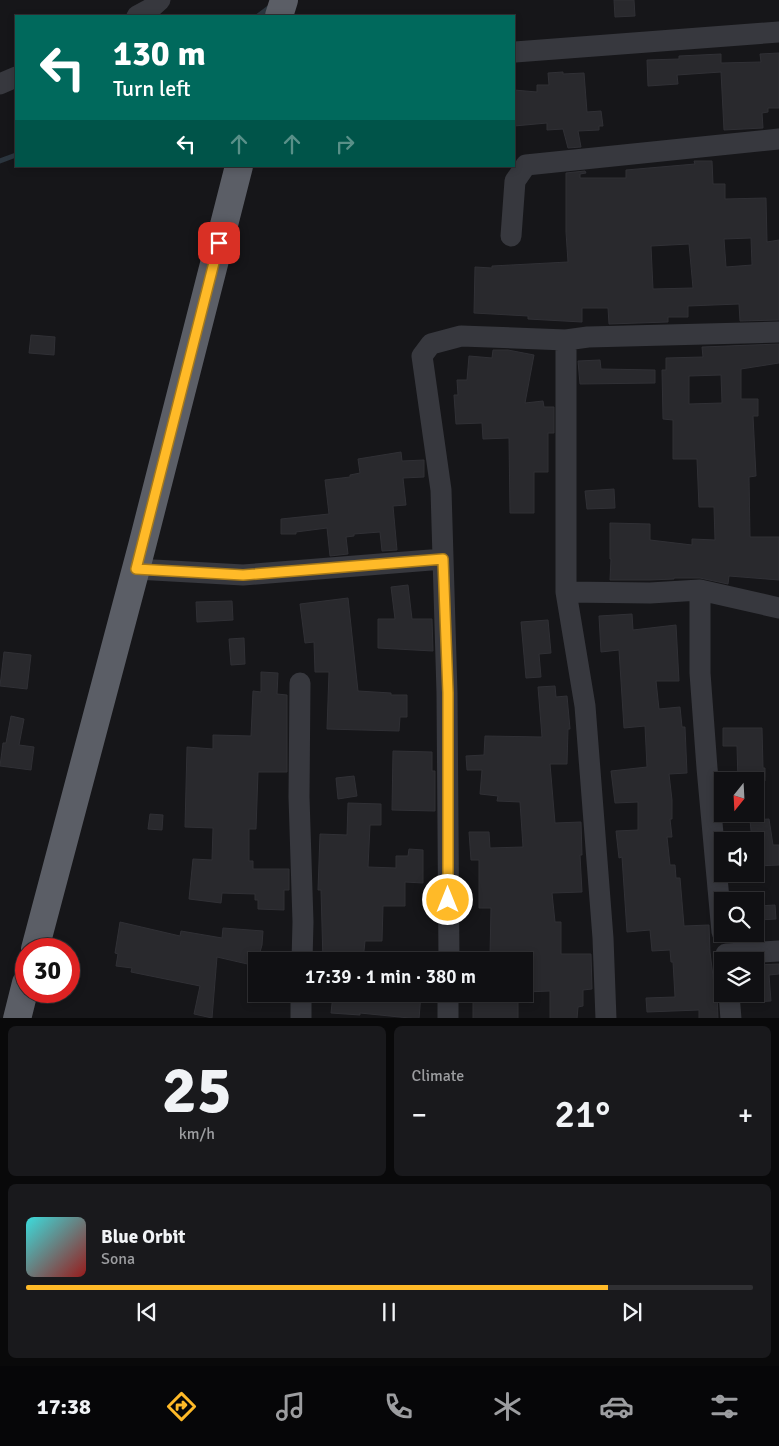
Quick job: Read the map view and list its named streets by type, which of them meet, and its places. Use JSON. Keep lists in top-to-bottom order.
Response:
{
  "north": "bottom",
  "page": {
    "turn": ["130 m", "Turn left"],
    "limit": "30",
    "trip": "17:39 · 1 min · 380 m",
    "tile": [
      ["25", "km/h"],
      "Climate"
    ],
    "heat": ["−", "21°", "+"],
    "song": ["Blue Orbit", "Sona"],
    "tabs": "17:38"
  }
}
